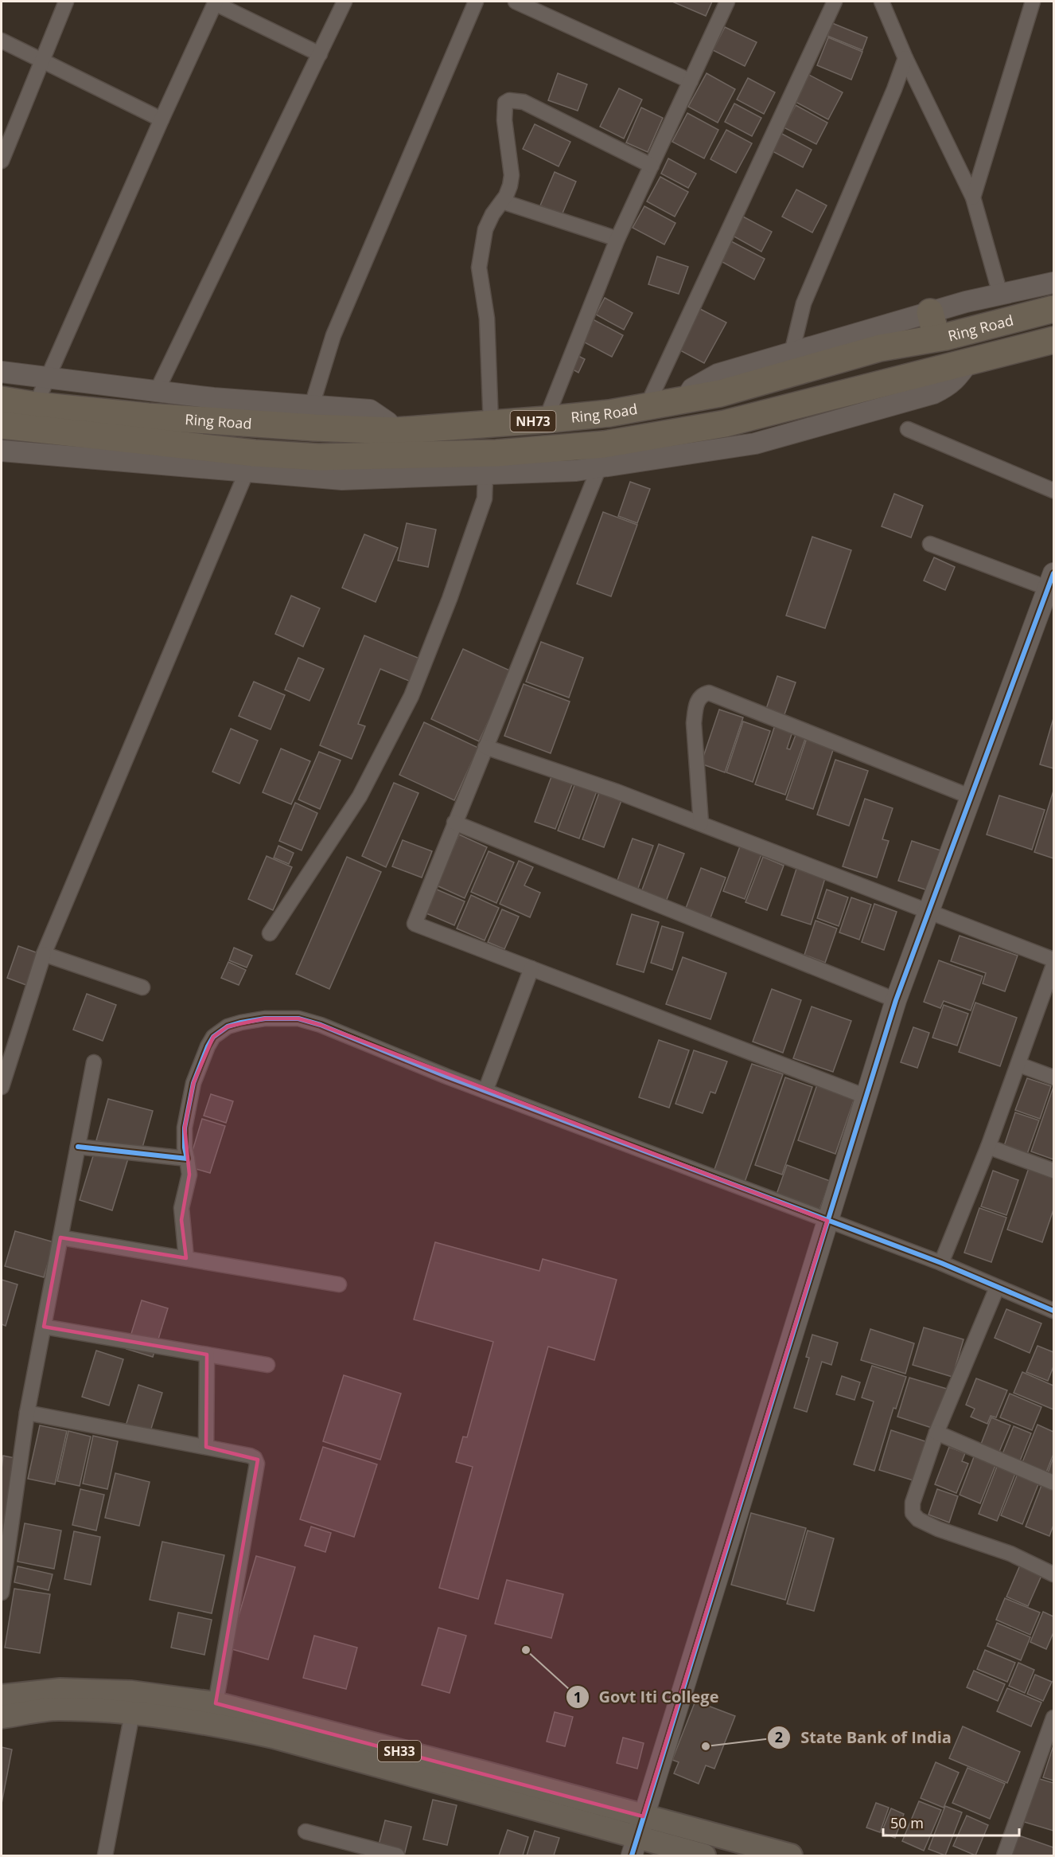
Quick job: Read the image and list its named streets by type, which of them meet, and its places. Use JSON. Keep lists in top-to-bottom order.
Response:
{
  "streets": {
    "highway": ["Ring Road", "NH73"],
    "main road": ["SH33"]
  },
  "places": ["Govt Iti College", "State Bank of India"],
  "scale_bar": "50 m"
}
